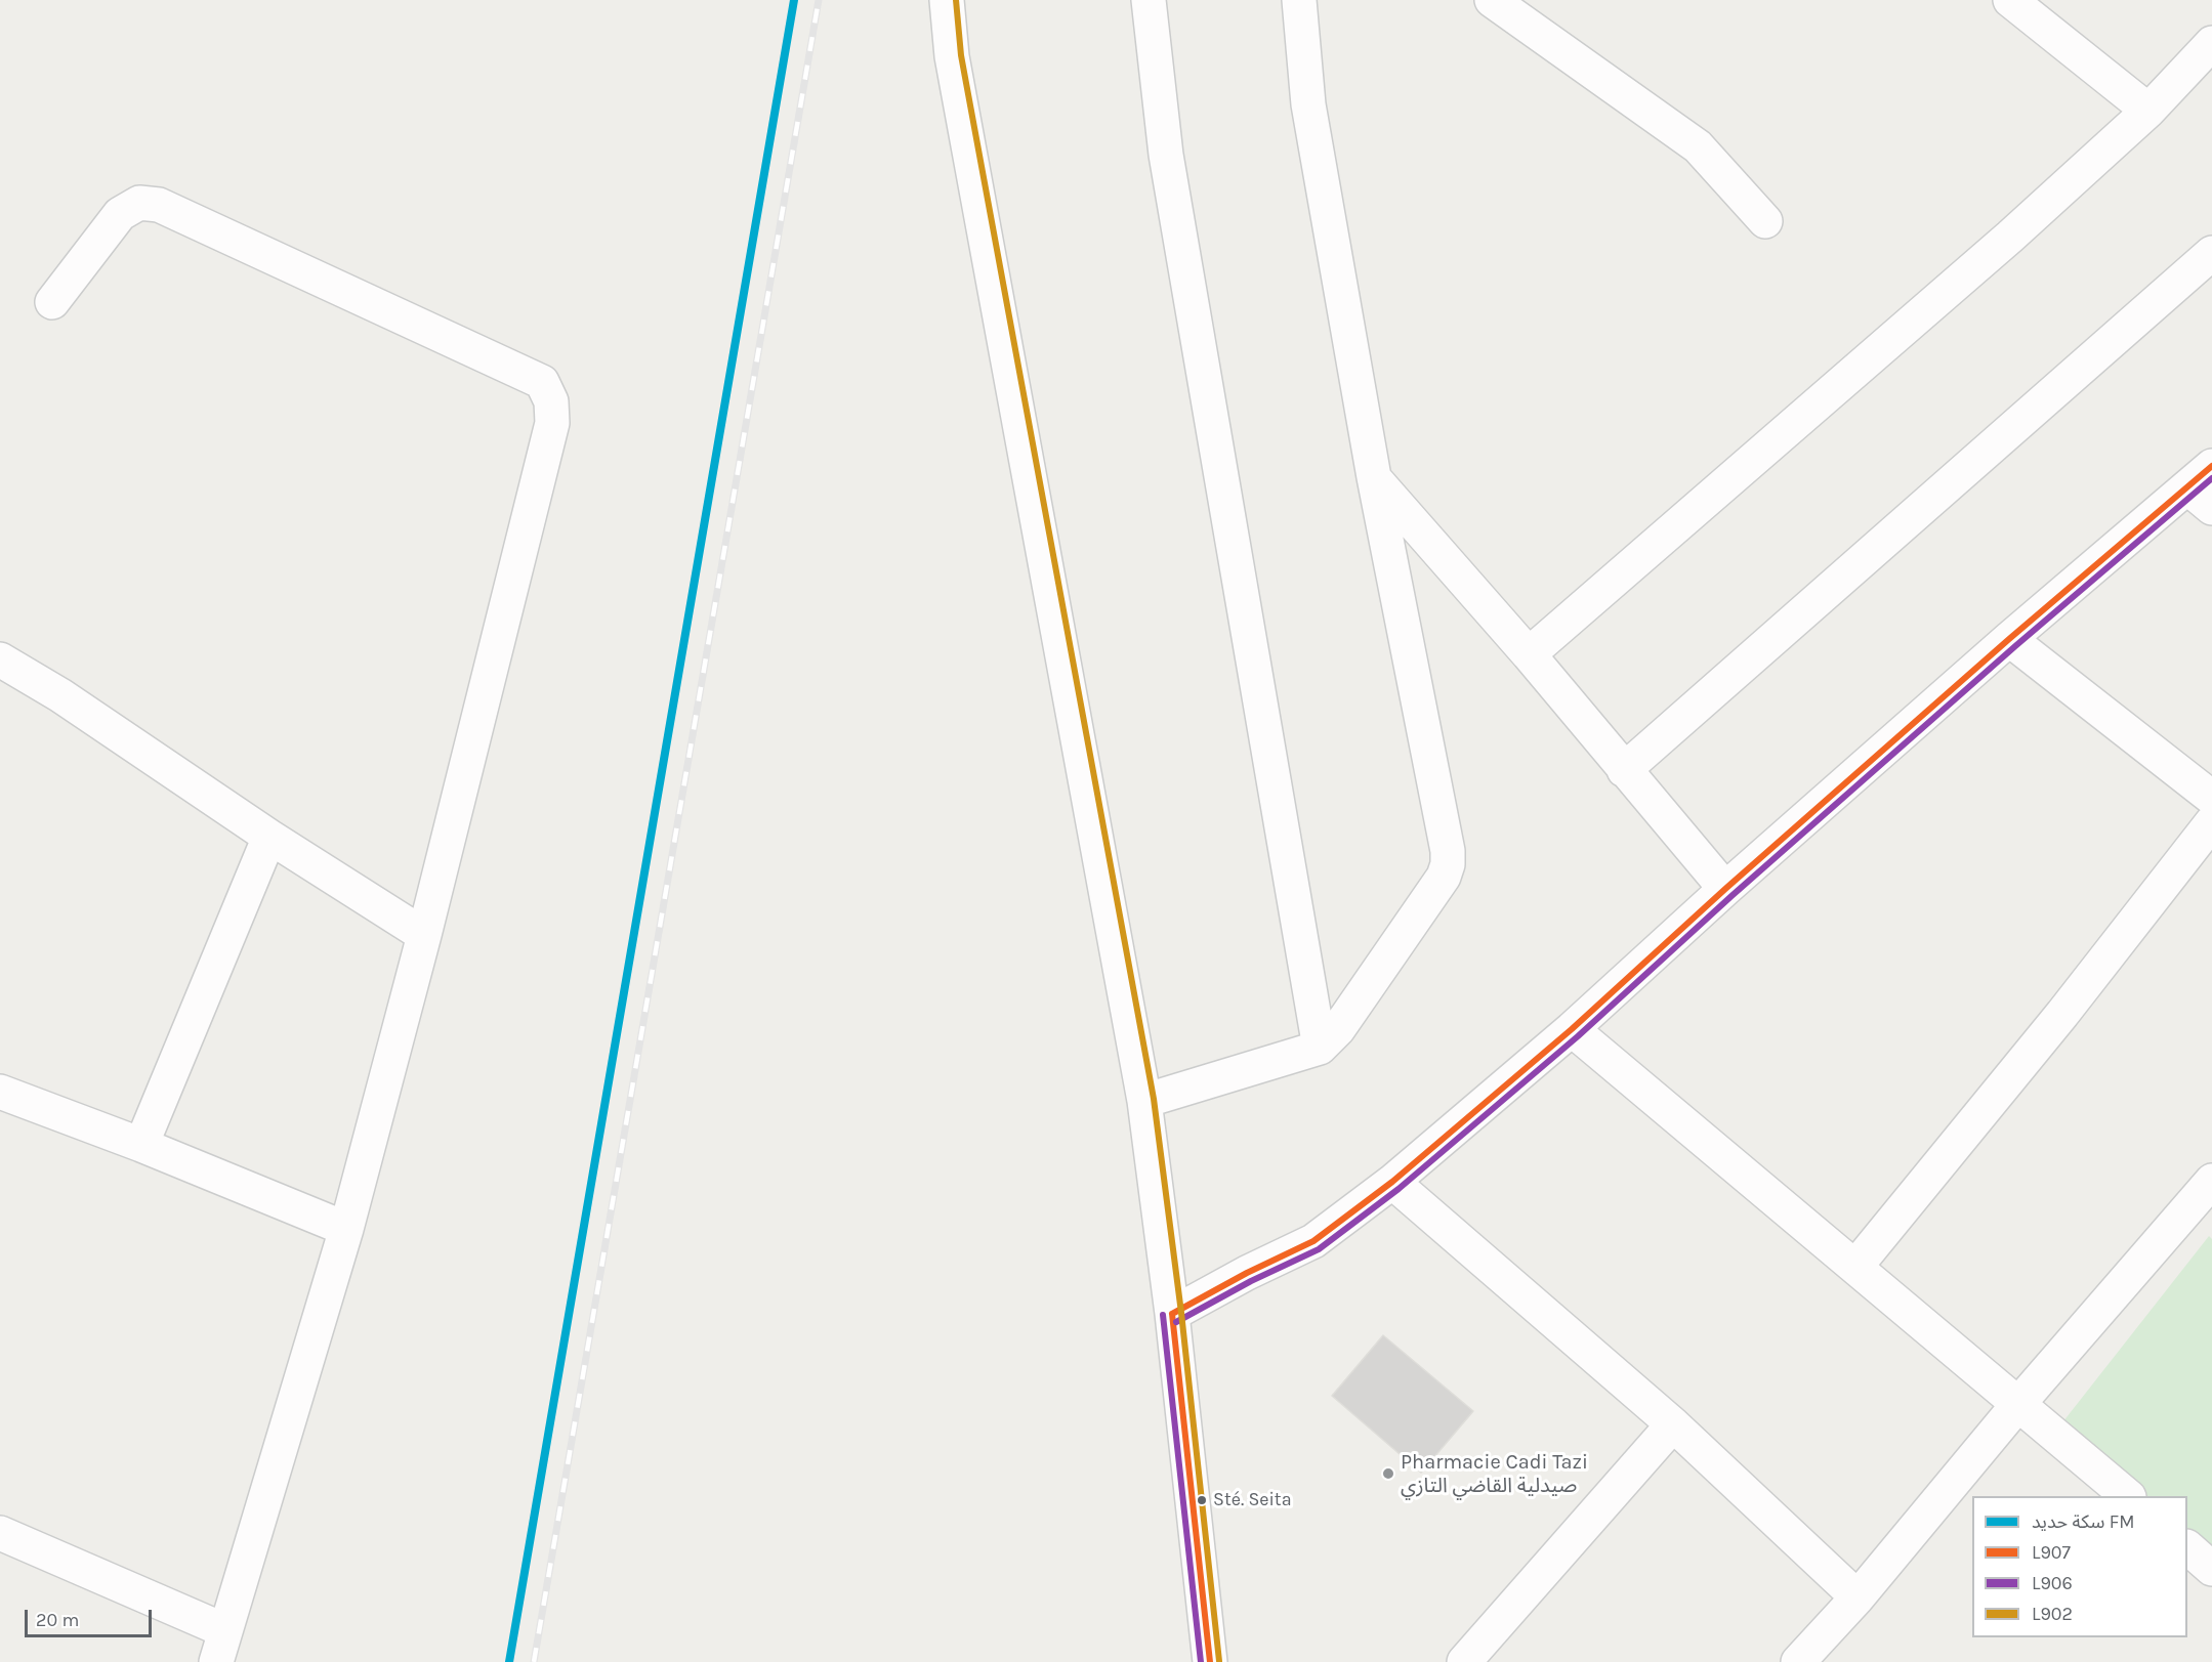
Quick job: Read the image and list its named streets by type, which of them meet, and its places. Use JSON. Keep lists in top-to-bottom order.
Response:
{
  "places": ["Pharmacie Cadi Tazi صيدلية القاضي التازي", "Sté. Seita"],
  "lines": [
    "rail line FM",
    "transit line L902",
    "transit line L907",
    "transit line L906"
  ],
  "legend": [
    "سكة حديد FM",
    "L907",
    "L906",
    "L902"
  ],
  "scale_bar": "20 m"
}
